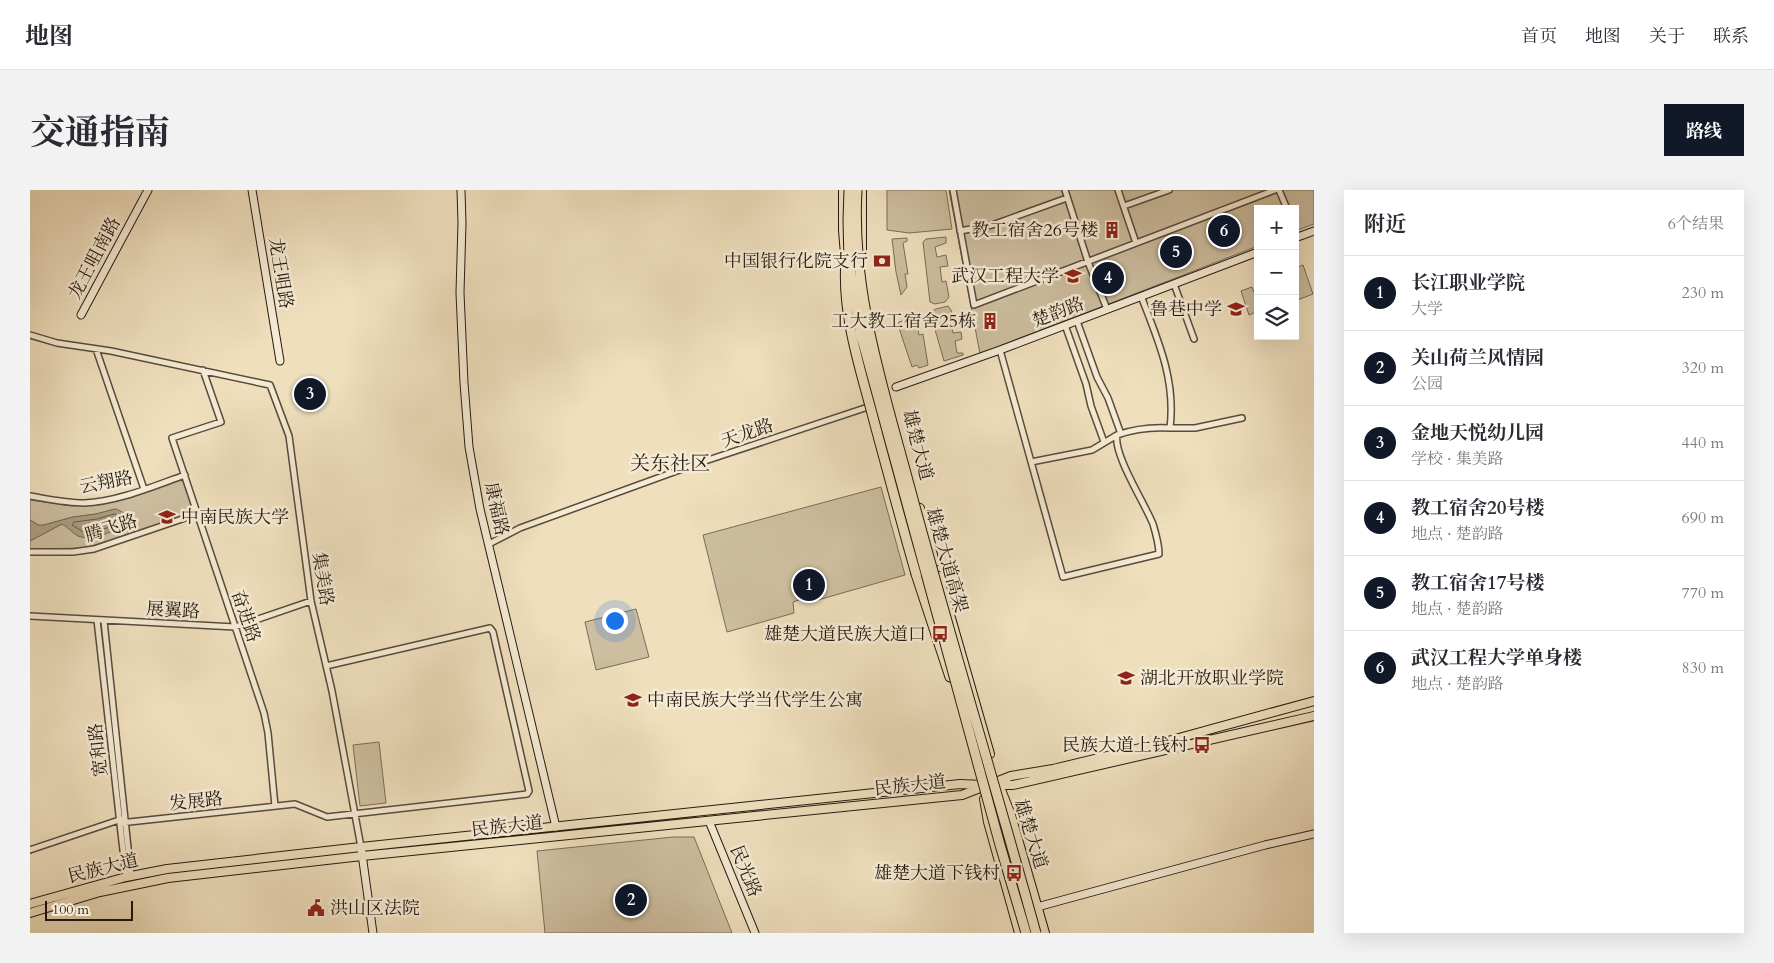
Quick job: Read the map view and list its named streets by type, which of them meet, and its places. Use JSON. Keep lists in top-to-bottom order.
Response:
{
  "streets": {
    "highway": ["雄楚大道高架"],
    "main road": ["雄楚大道", "民族大道"],
    "street": [
      "龙王咀南路",
      "龙王咀路",
      "楚韵路",
      "天龙路",
      "云翔路",
      "康福路",
      "腾飞路",
      "集美路",
      "展翼路",
      "奋进路",
      "宽和路",
      "发展路",
      "民光路"
    ]
  },
  "crossings": [
    ["天龙路", "雄楚大道"],
    ["天龙路", "康福路"],
    ["雄楚大道", "民族大道"],
    ["云翔路", "奋进路"],
    ["康福路", "民族大道"],
    ["腾飞路", "奋进路"],
    ["集美路", "展翼路"],
    ["集美路", "奋进路"],
    ["集美路", "民族大道"],
    ["集美路", "发展路"],
    ["展翼路", "奋进路"],
    ["展翼路", "宽和路"],
    ["奋进路", "发展路"],
    ["宽和路", "民族大道"],
    ["宽和路", "发展路"],
    ["民族大道", "民光路"]
  ],
  "districts": ["关东社区"],
  "places": {
    "building": ["教工宿舍26号楼", "工大教工宿舍25栋"],
    "bank": ["中国银行化院支行"],
    "school or university": [
      "武汉工程大学",
      "鲁巷中学",
      "中南民族大学",
      "湖北开放职业学院",
      "中南民族大学当代学生公寓"
    ],
    "bus stop": ["雄楚大道民族大道口", "民族大道上钱村", "雄楚大道下钱村"],
    "public building": ["洪山区法院"]
  },
  "scale_bar": "100 m",
  "page": {
    "header": "地图",
    "nav": [
      "首页",
      "地图",
      "关于",
      "联系"
    ],
    "title": "交通指南",
    "buttons": "路线",
    "heading": ["附近", "6个结果"],
    "map_buttons": ["+", "−"],
    "pins": [
      "6",
      "5",
      "4",
      "3",
      "1",
      "2"
    ],
    "list": [
      {
        "mark": "1",
        "name": "长江职业学院",
        "note": "大学",
        "value": "230 m"
      },
      {
        "mark": "2",
        "name": "关山荷兰风情园",
        "note": "公园",
        "value": "320 m"
      },
      {
        "mark": "3",
        "name": "金地天悦幼儿园",
        "note": "学校 · 集美路",
        "value": "440 m"
      },
      {
        "mark": "4",
        "name": "教工宿舍20号楼",
        "note": "地点 · 楚韵路",
        "value": "690 m"
      },
      {
        "mark": "5",
        "name": "教工宿舍17号楼",
        "note": "地点 · 楚韵路",
        "value": "770 m"
      },
      {
        "mark": "6",
        "name": "武汉工程大学单身楼",
        "note": "地点 · 楚韵路",
        "value": "830 m"
      }
    ],
    "scale": "100 m"
  }
}
